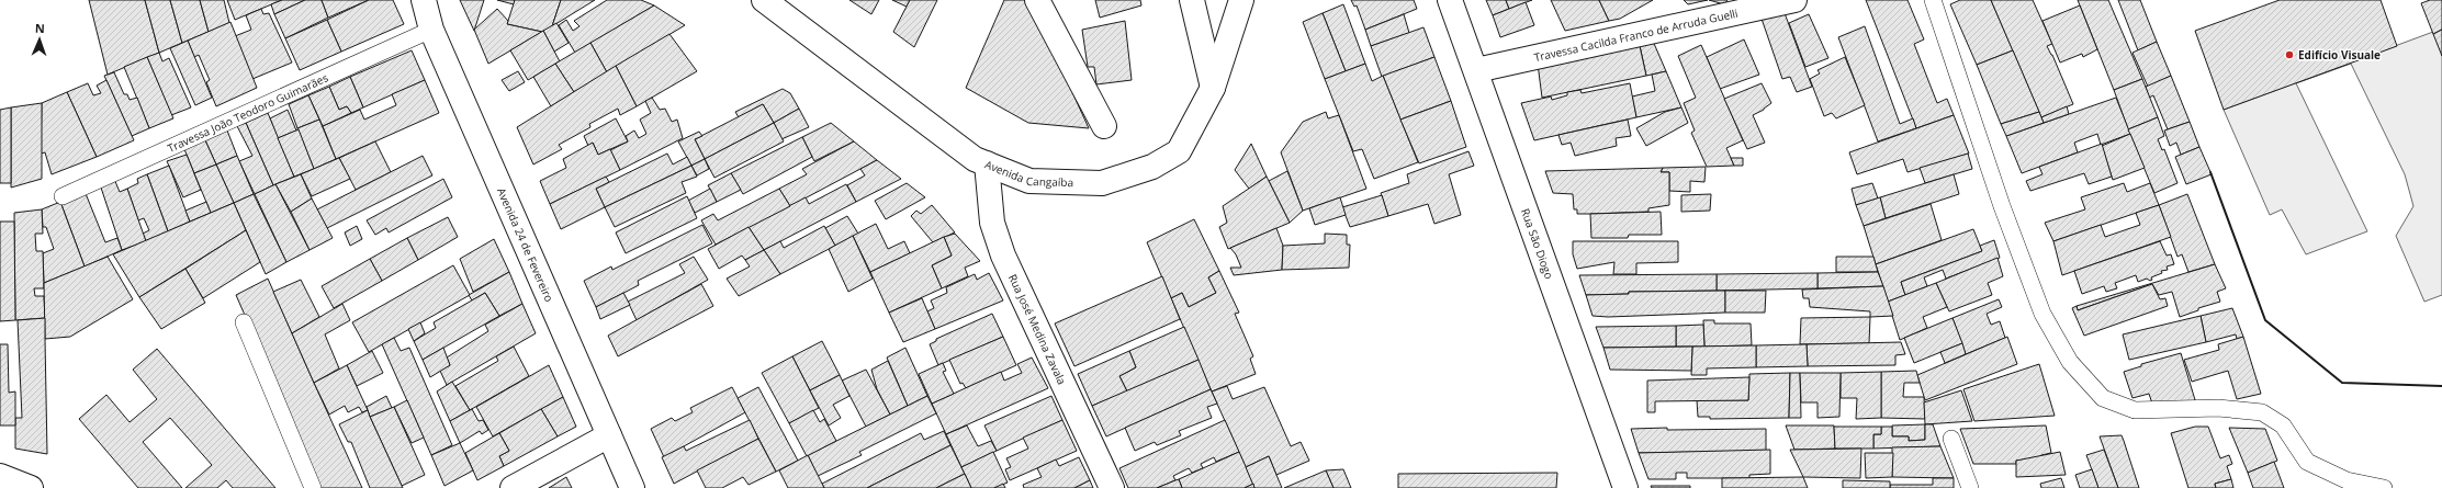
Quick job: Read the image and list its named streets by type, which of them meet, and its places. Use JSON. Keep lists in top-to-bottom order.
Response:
{
  "streets": {
    "street": [
      "Travessa Cacilda Franco de Arruda Guelli",
      "Avenida Cangaíba",
      "Rua São Diogo",
      "Avenida 24 de Fevereiro",
      "Rua José Medina Zavala"
    ],
    "lane": ["Travessa João Teodoro Guimarães"]
  },
  "crossings": [
    ["Travessa Cacilda Franco de Arruda Guelli", "Rua São Diogo"],
    ["Travessa João Teodoro Guimarães", "Avenida 24 de Fevereiro"],
    ["Avenida Cangaíba", "Rua José Medina Zavala"]
  ],
  "places": ["Edifício Visuale"],
  "north": "top"
}
